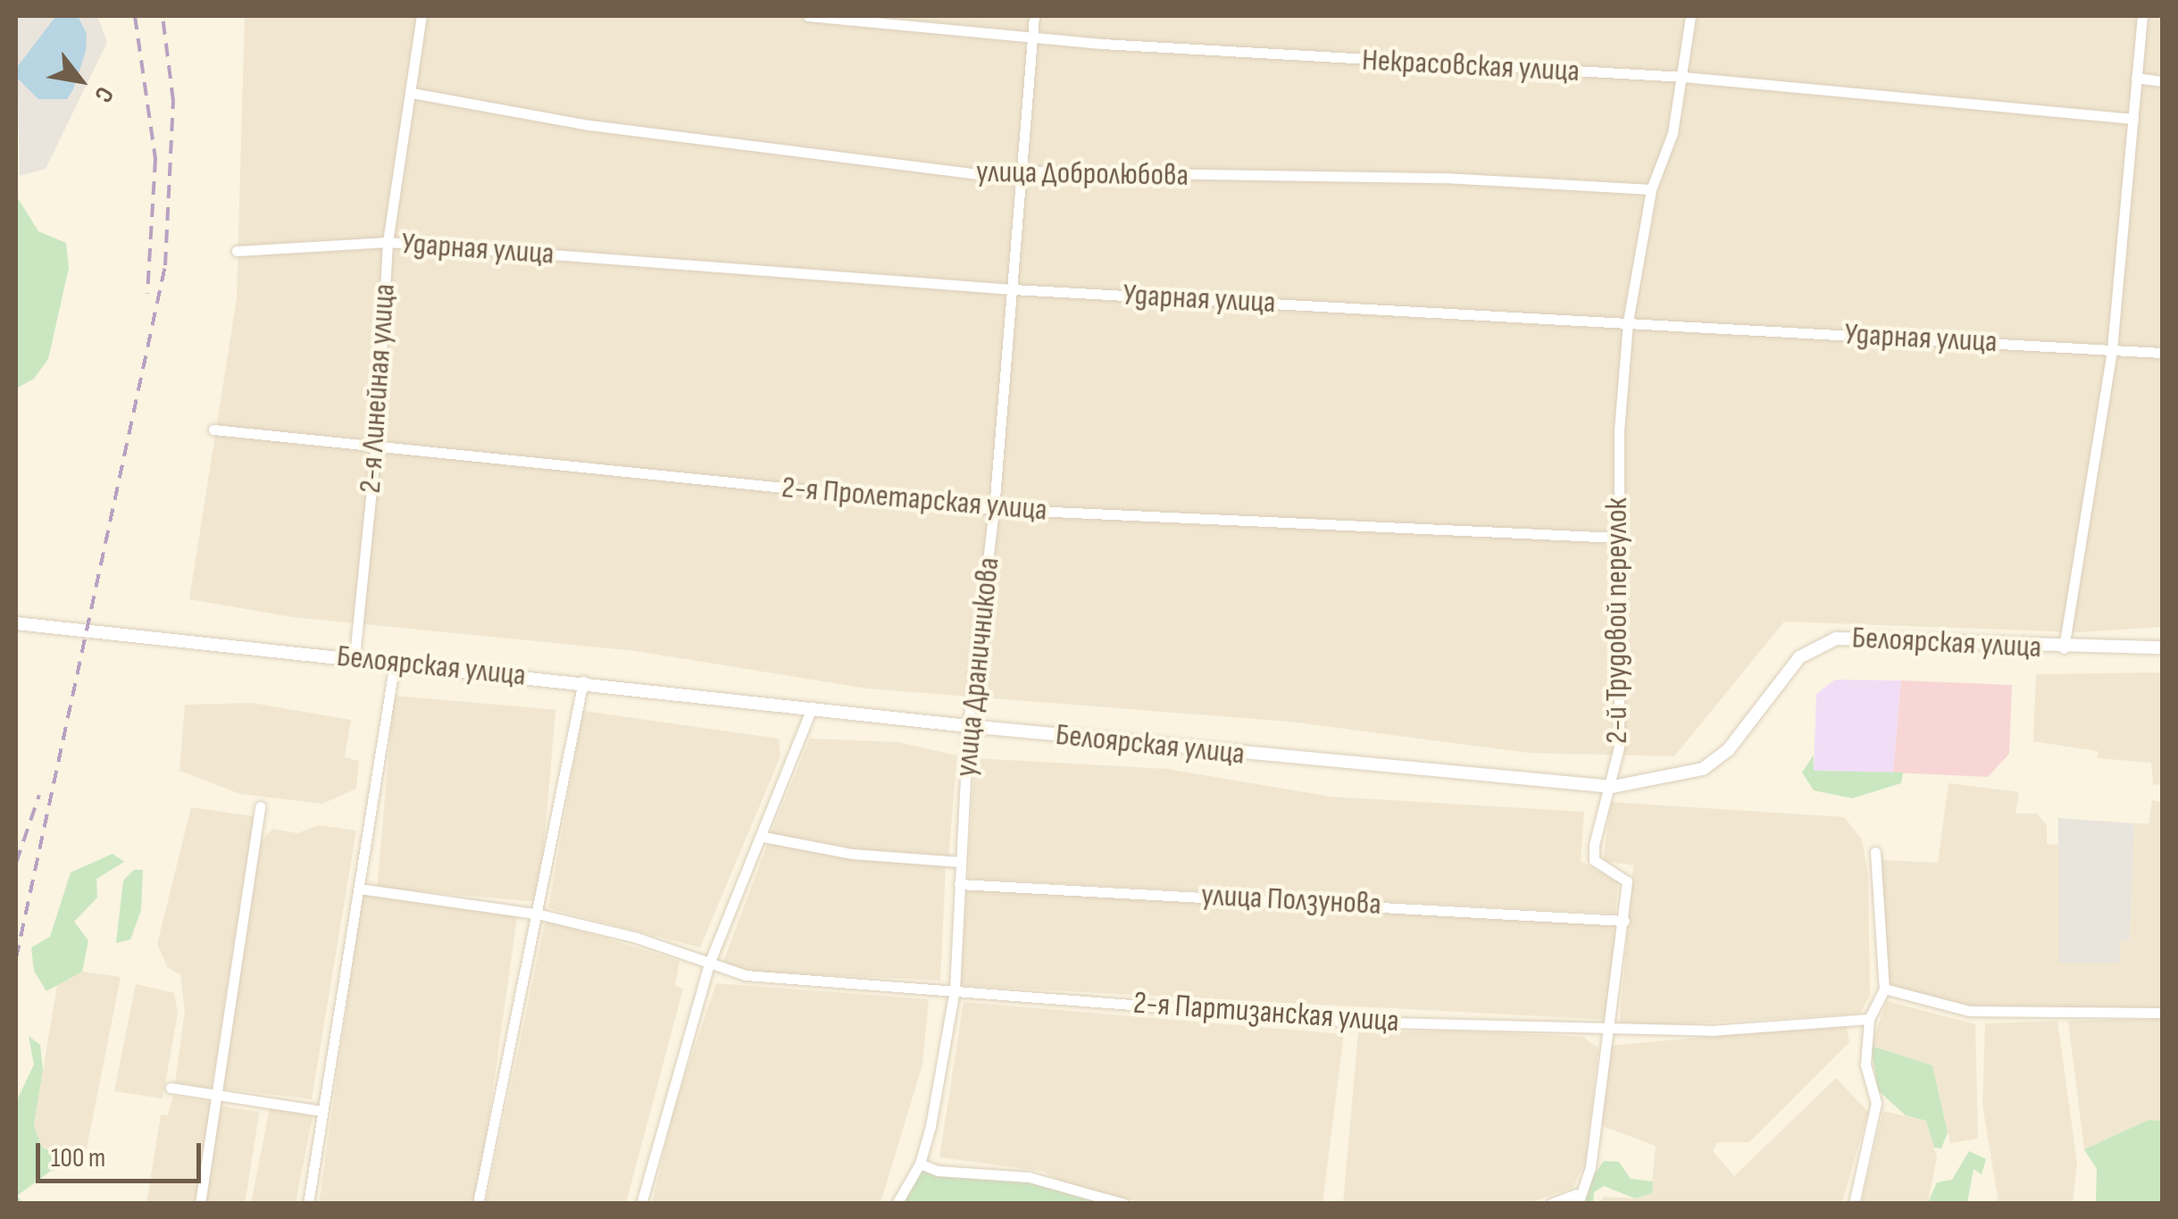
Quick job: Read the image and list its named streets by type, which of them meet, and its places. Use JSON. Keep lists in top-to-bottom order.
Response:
{
  "streets": {
    "street": [
      "Некрасовская улица",
      "улица Добролюбова",
      "Ударная улица",
      "2-я Линейная улица",
      "2-я Пролетарская улица",
      "2-й Трудовой переулок",
      "Белоярская улица",
      "улица Драничникова",
      "улица Ползунова",
      "2-я Партизанская улица"
    ]
  },
  "crossings": [
    ["Некрасовская улица", "2-й Трудовой переулок"],
    ["Некрасовская улица", "улица Драничникова"],
    ["улица Добролюбова", "2-я Линейная улица"],
    ["улица Добролюбова", "2-й Трудовой переулок"],
    ["улица Добролюбова", "улица Драничникова"],
    ["Ударная улица", "2-я Линейная улица"],
    ["Ударная улица", "2-й Трудовой переулок"],
    ["Ударная улица", "улица Драничникова"],
    ["2-я Линейная улица", "2-я Пролетарская улица"],
    ["2-я Линейная улица", "Белоярская улица"],
    ["2-я Пролетарская улица", "2-й Трудовой переулок"],
    ["2-я Пролетарская улица", "улица Драничникова"],
    ["2-й Трудовой переулок", "Белоярская улица"],
    ["2-й Трудовой переулок", "улица Ползунова"],
    ["2-й Трудовой переулок", "2-я Партизанская улица"],
    ["Белоярская улица", "улица Драничникова"],
    ["улица Драничникова", "улица Ползунова"],
    ["улица Драничникова", "2-я Партизанская улица"]
  ],
  "scale_bar": "100 m",
  "north": "bottom right"
}
